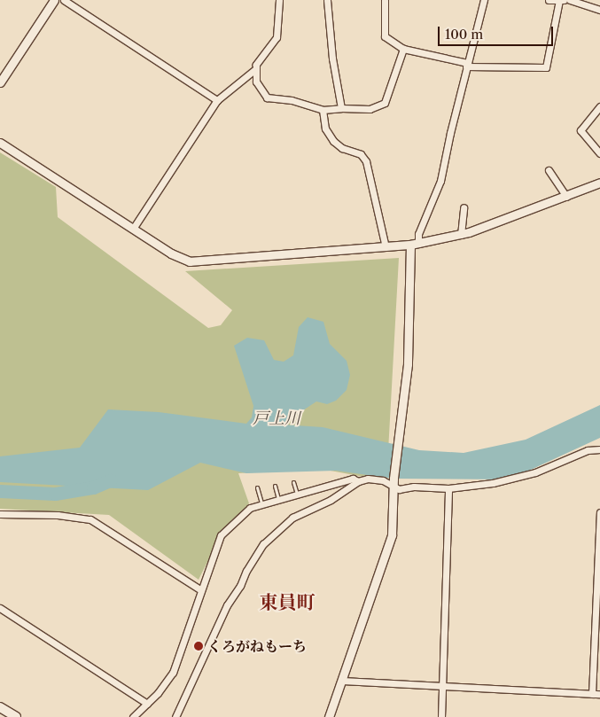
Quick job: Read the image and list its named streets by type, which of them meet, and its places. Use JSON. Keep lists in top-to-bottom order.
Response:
{
  "districts": ["東員町"],
  "water": ["戸上川"],
  "places": ["くろがねもーち"],
  "scale_bar": "100 m"
}
